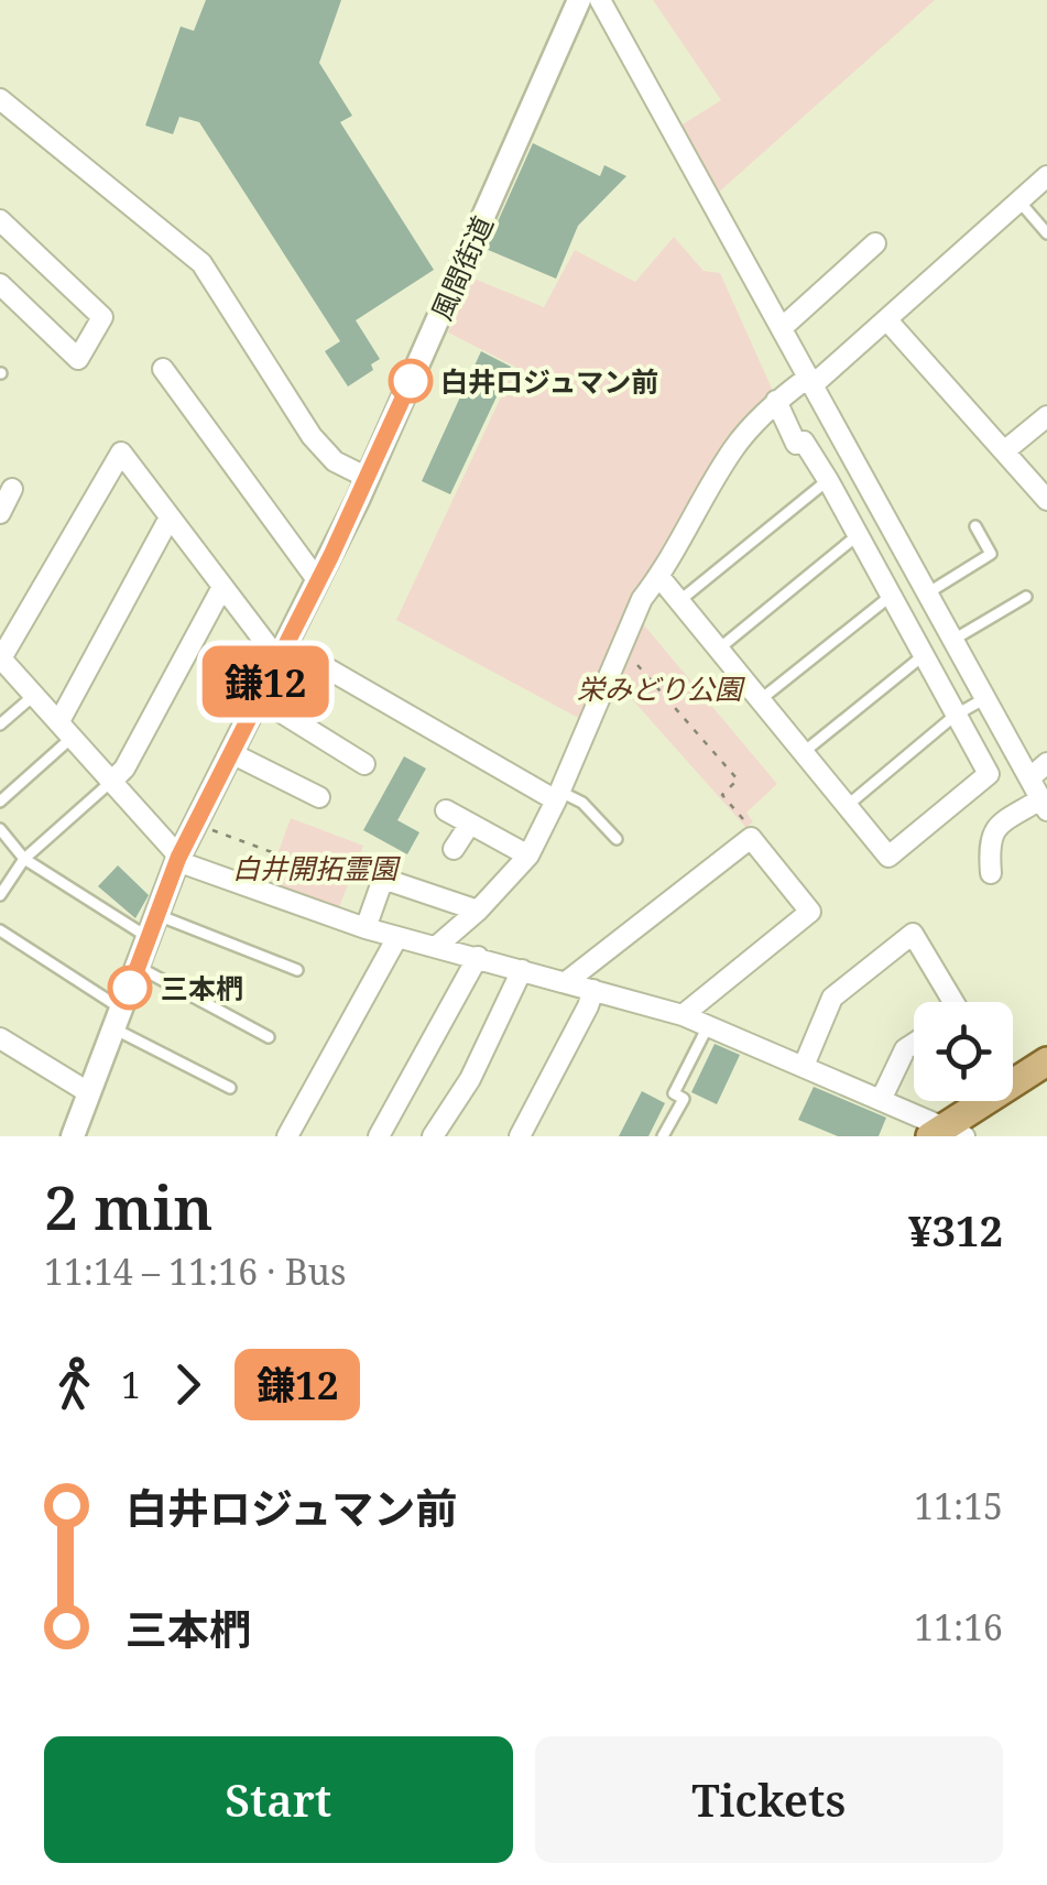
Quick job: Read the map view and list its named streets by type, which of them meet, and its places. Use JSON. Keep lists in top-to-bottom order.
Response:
{
  "streets": {
    "street": ["風間街道"]
  },
  "parks": ["栄みどり公園", "白井開拓霊園"],
  "places": ["白井ロジュマン前", "三本椚"],
  "lines": ["bus line 鎌12"],
  "page": {
    "on_map": "鎌12",
    "heading": ["2 min", "11:14 – 11:16 · Bus", "¥312"],
    "legs": ["1", "鎌12"],
    "list": [
      {
        "name": "白井ロジュマン前",
        "value": "11:15"
      },
      {
        "name": "三本椚",
        "value": "11:16"
      }
    ],
    "buttons": ["Start", "Tickets"]
  }
}
